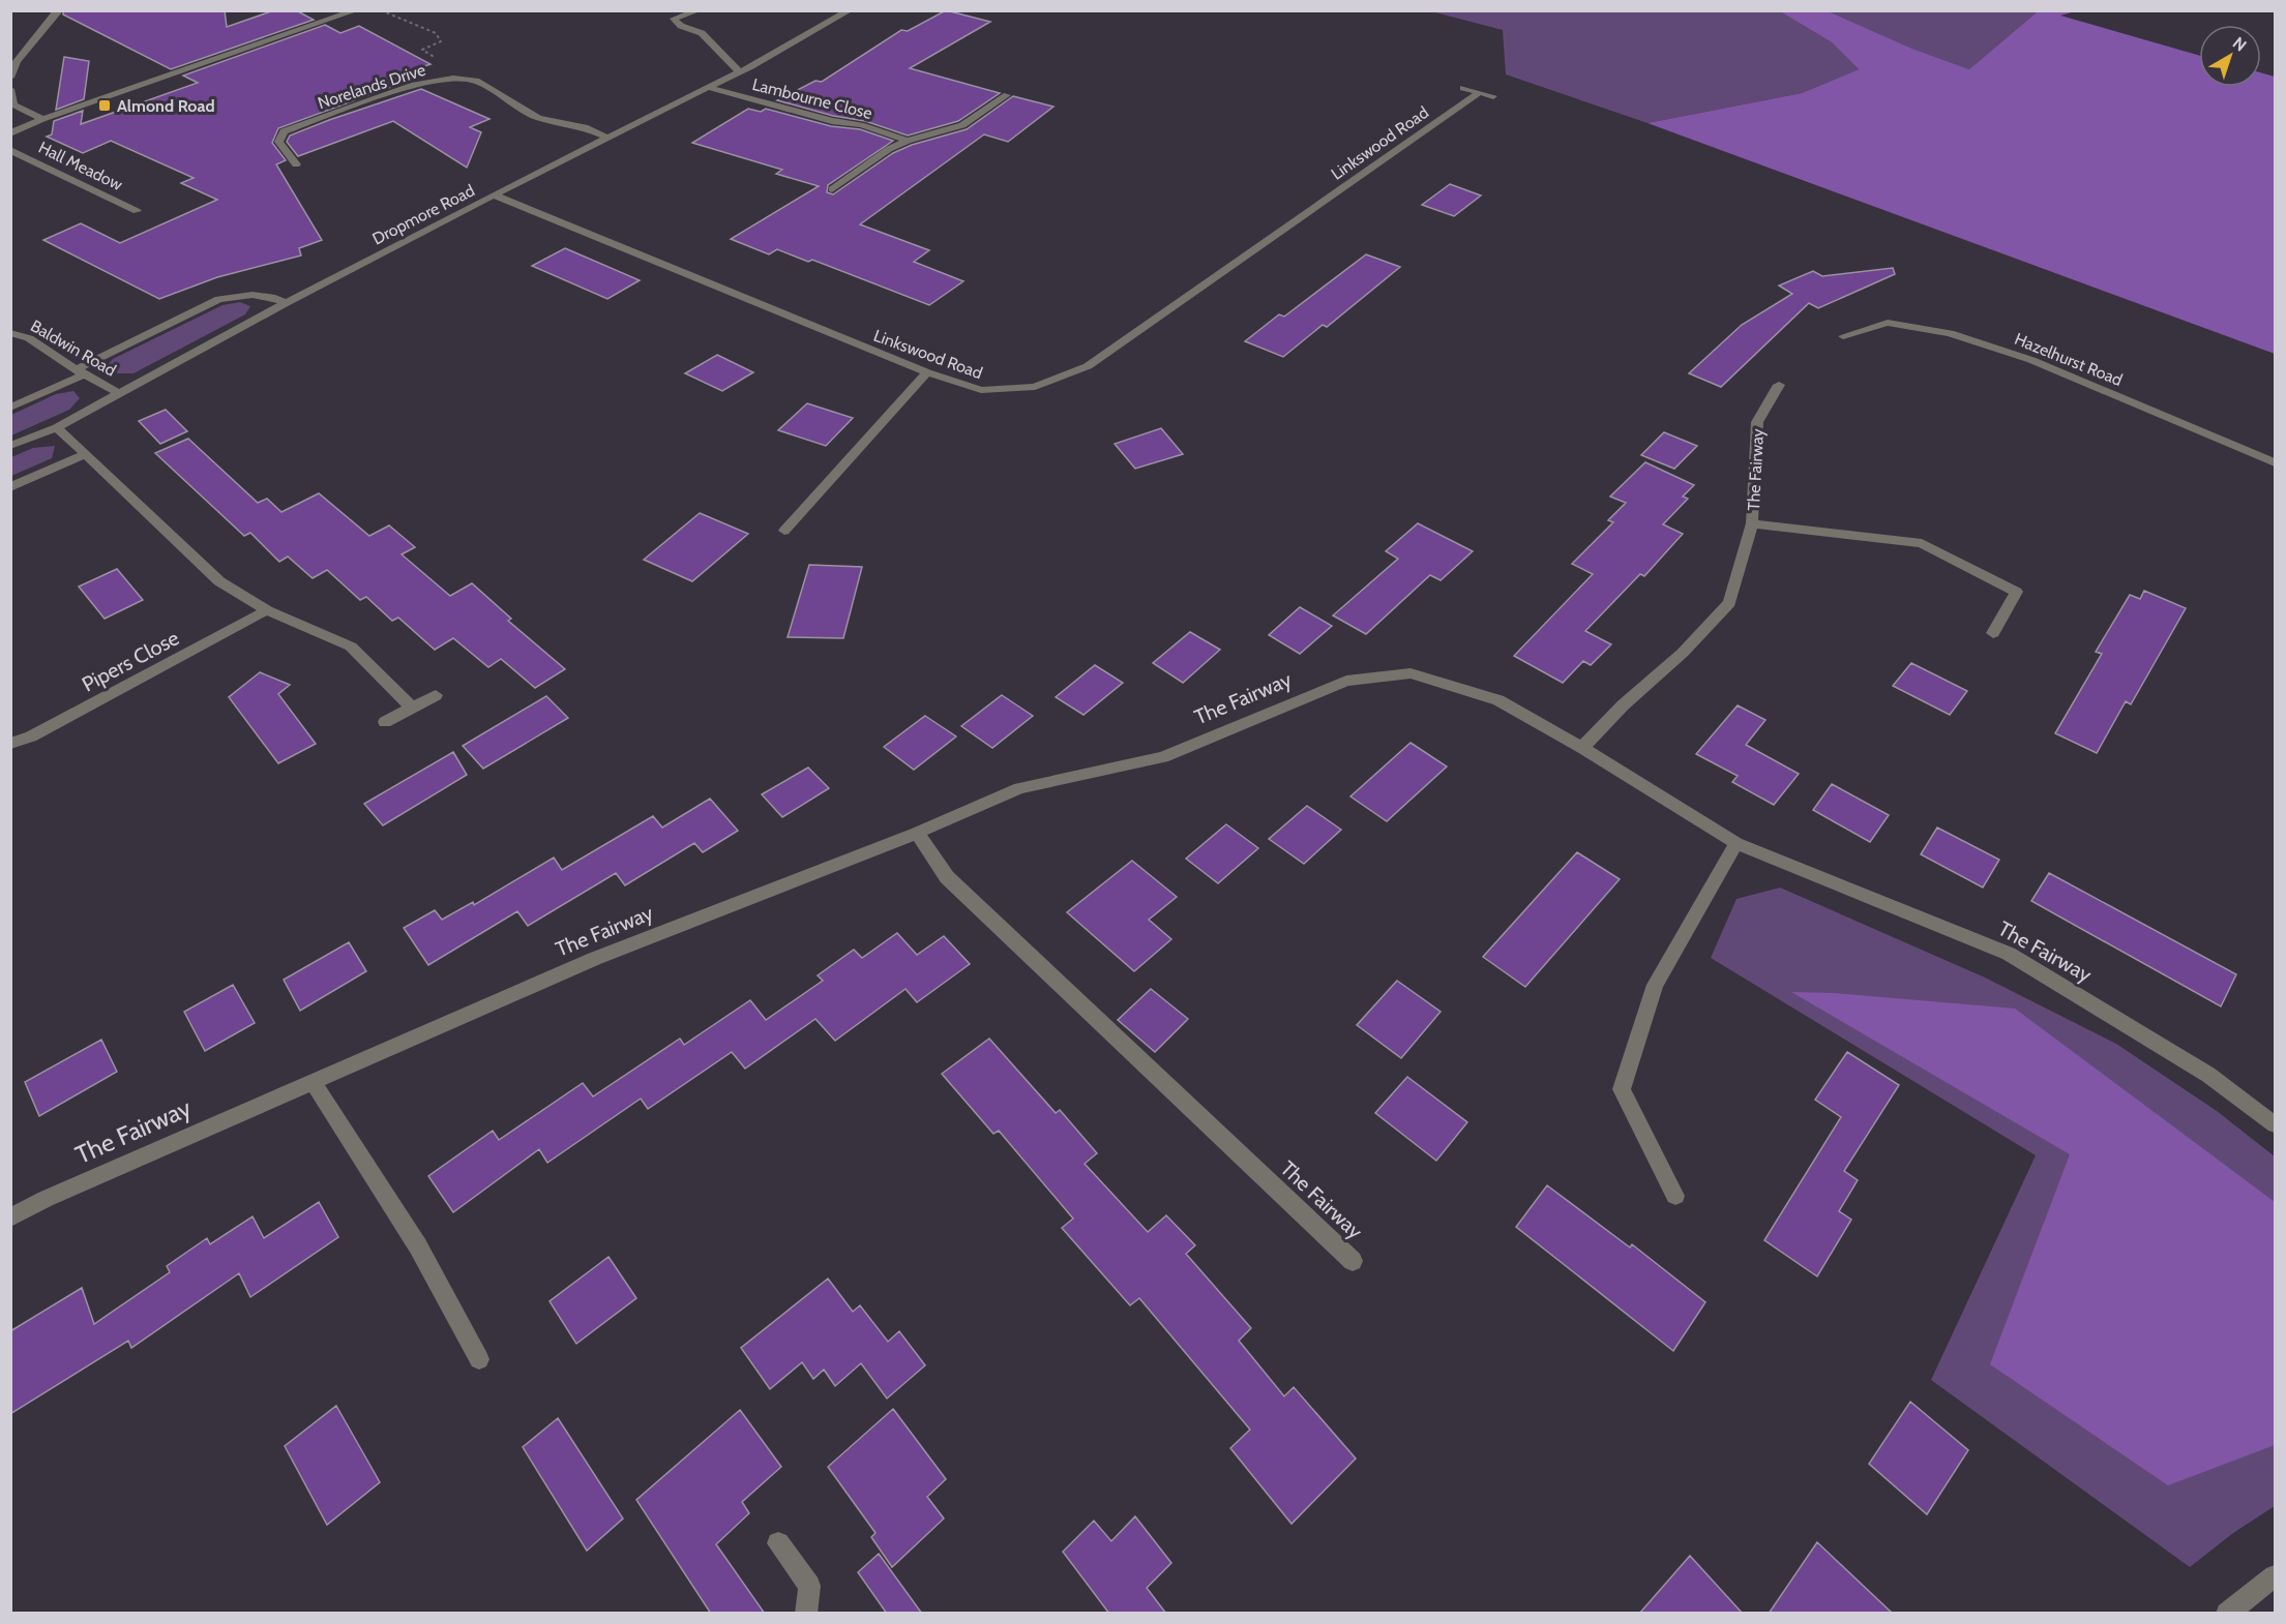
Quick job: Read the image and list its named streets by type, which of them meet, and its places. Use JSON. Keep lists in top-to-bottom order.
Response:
{
  "streets": {
    "street": [
      "Norelands Drive",
      "Lambourne Close",
      "Linkswood Road",
      "Hall Meadow",
      "Dropmore Road",
      "Baldwin Road",
      "Hazelhurst Road",
      "The Fairway",
      "Pipers Close"
    ]
  },
  "crossings": [
    ["Norelands Drive", "Dropmore Road"],
    ["Lambourne Close", "Dropmore Road"],
    ["Linkswood Road", "Dropmore Road"],
    ["Dropmore Road", "Baldwin Road"]
  ],
  "places": {
    "transit": ["Almond Road"]
  },
  "north": "top right"
}
